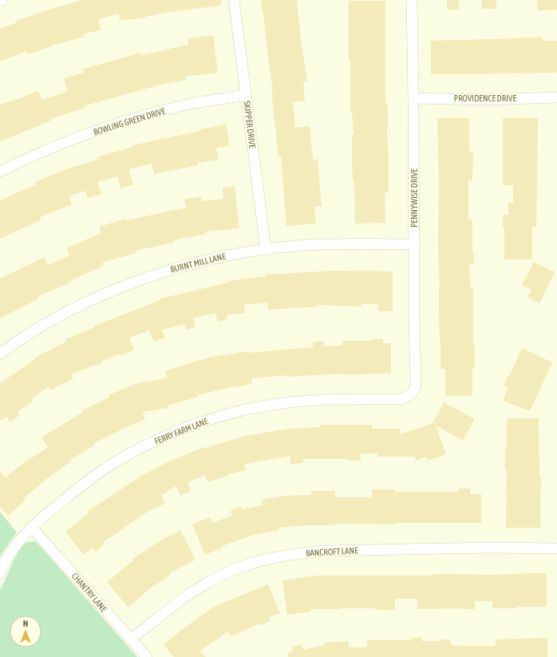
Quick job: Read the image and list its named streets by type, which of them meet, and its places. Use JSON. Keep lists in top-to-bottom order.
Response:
{
  "streets": {
    "street": [
      "PROVIDENCE DRIVE",
      "BOWLING GREEN DRIVE",
      "SKIPPER DRIVE",
      "PENNYWISE DRIVE",
      "BURNT MILL LANE",
      "FERRY FARM LANE",
      "BANCROFT LANE",
      "CHANTRY LANE"
    ]
  },
  "crossings": [
    ["PROVIDENCE DRIVE", "PENNYWISE DRIVE"],
    ["BOWLING GREEN DRIVE", "SKIPPER DRIVE"],
    ["SKIPPER DRIVE", "BURNT MILL LANE"],
    ["PENNYWISE DRIVE", "BURNT MILL LANE"],
    ["PENNYWISE DRIVE", "FERRY FARM LANE"],
    ["FERRY FARM LANE", "CHANTRY LANE"],
    ["BANCROFT LANE", "CHANTRY LANE"]
  ],
  "north": "top"
}
